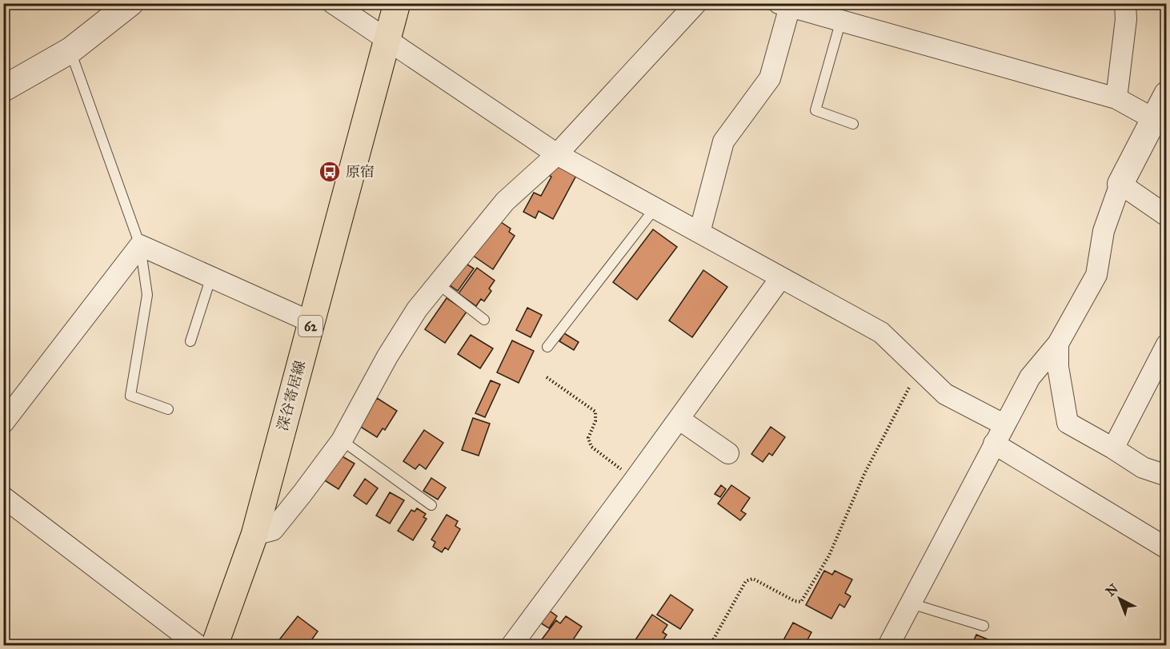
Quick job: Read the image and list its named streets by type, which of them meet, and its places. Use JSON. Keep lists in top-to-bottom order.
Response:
{
  "streets": {
    "main road": ["62", "深谷寄居線"]
  },
  "places": {
    "bus stop": ["原宿"]
  },
  "north": "top left"
}
